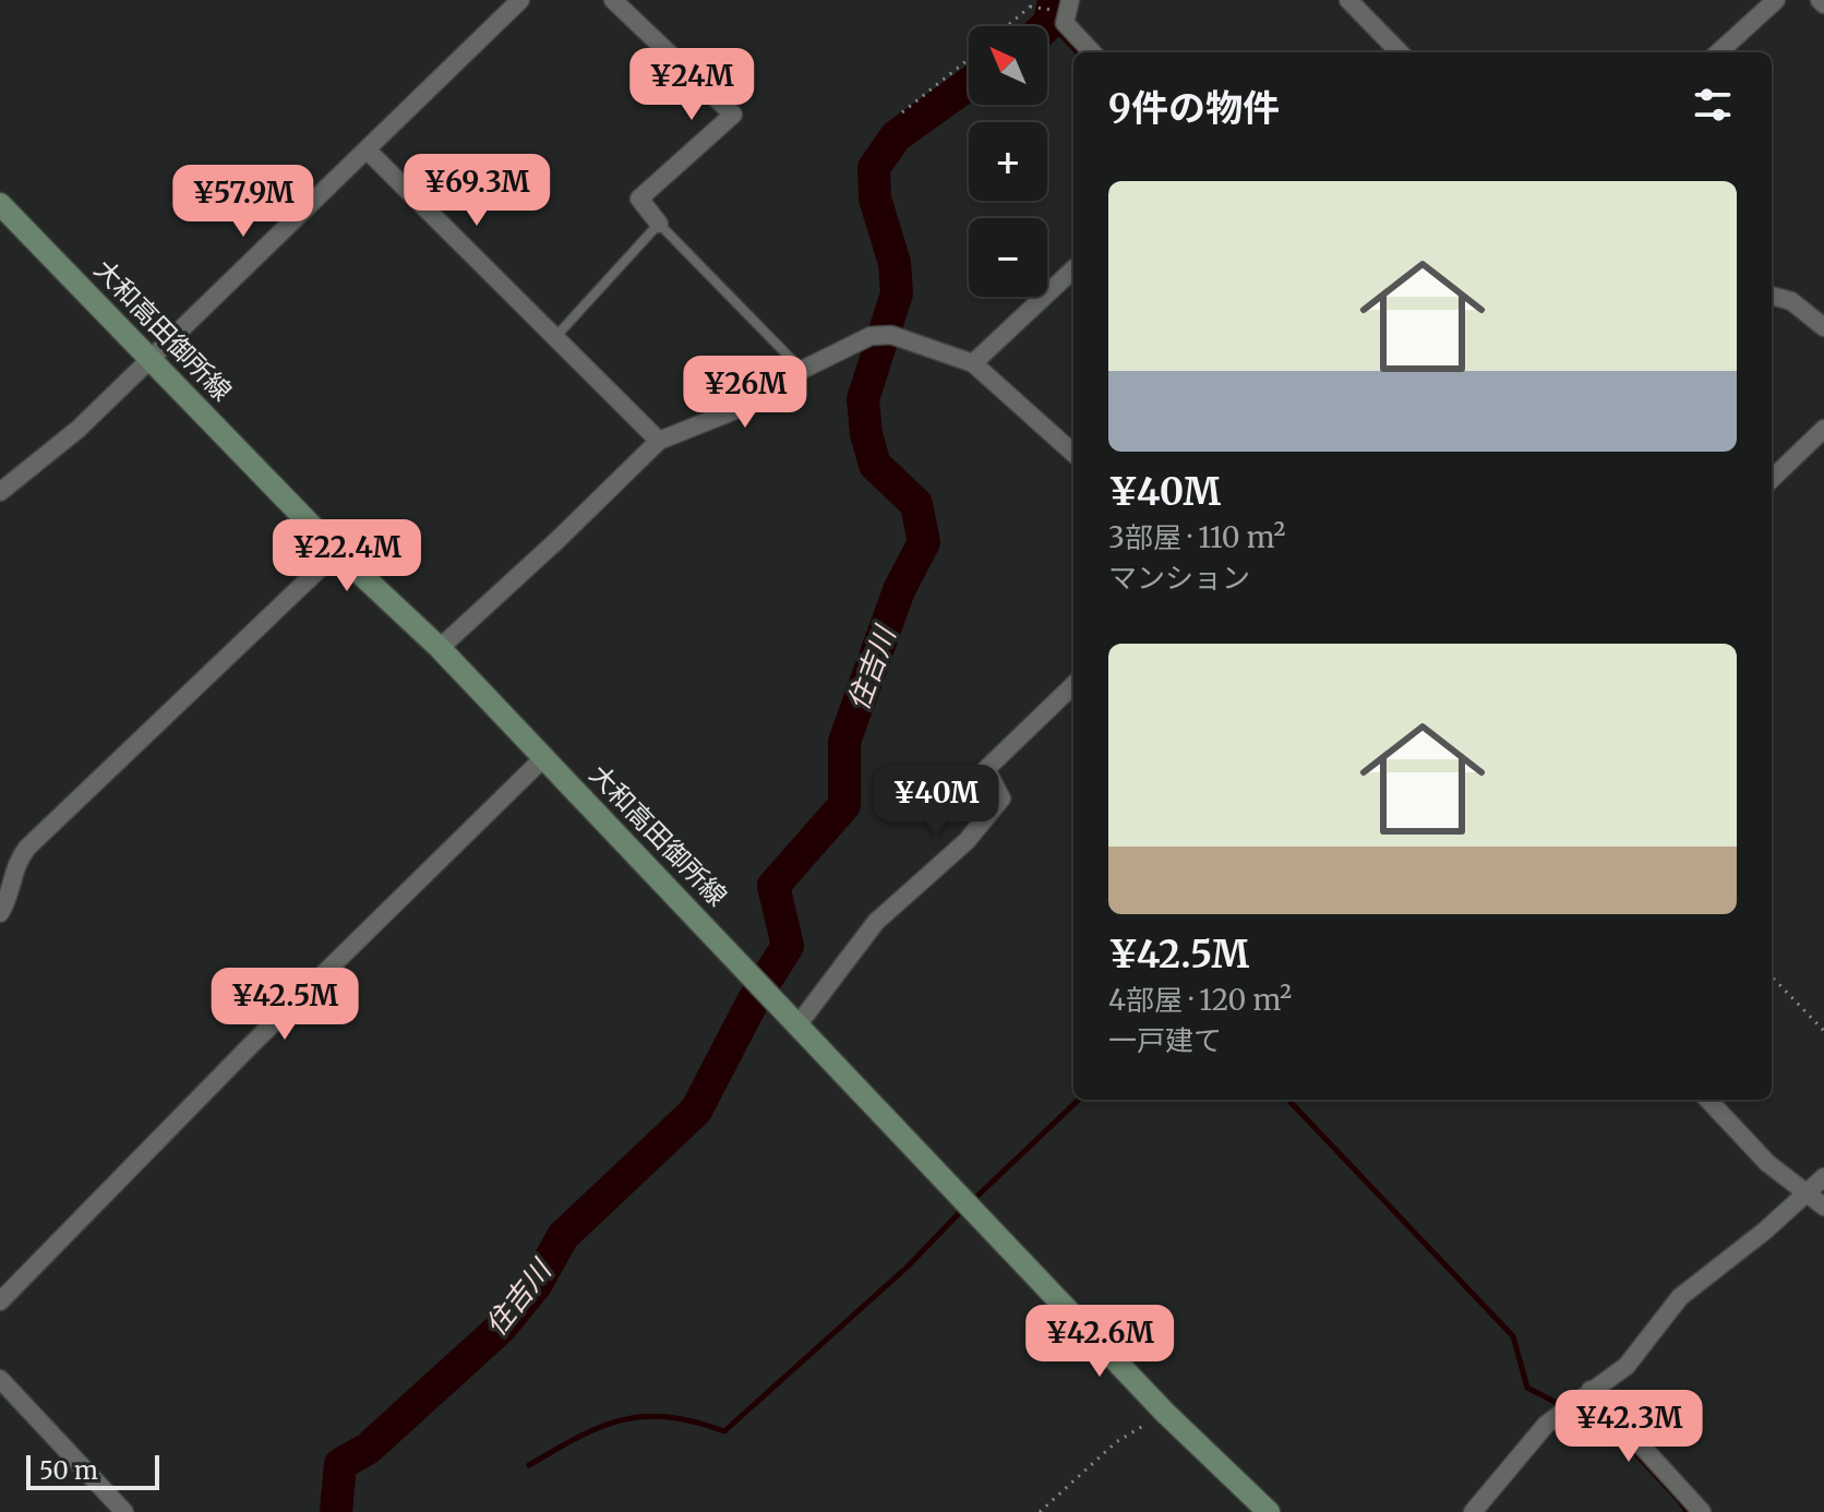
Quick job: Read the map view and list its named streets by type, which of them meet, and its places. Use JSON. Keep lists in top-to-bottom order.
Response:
{
  "streets": {
    "main road": ["大和高田御所線"]
  },
  "water": ["住吉川"],
  "scale_bar": "50 m",
  "north": "top left",
  "page": {
    "map_buttons": ["+", "−"],
    "price": [
      "¥24M",
      "¥69.3M",
      "¥57.9M",
      "¥26M",
      "¥22.4M",
      "¥40M",
      "¥42.5M",
      "¥42.6M",
      "¥42.3M"
    ],
    "heading": "9件の物件",
    "list": [
      {
        "name": "¥40M",
        "note": "3部屋 · 110 m² · マンション"
      },
      {
        "name": "¥42.5M",
        "note": "4部屋 · 120 m² · 一戸建て"
      }
    ],
    "scale": "50 m"
  }
}
